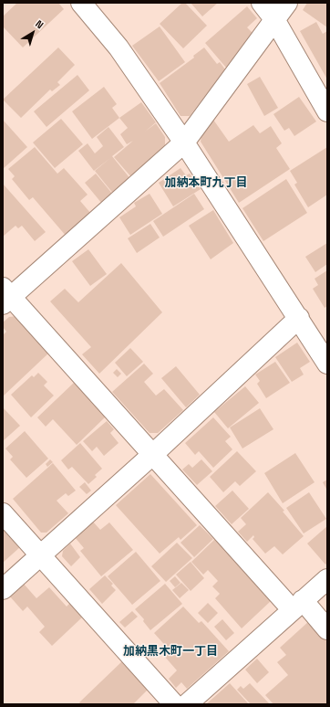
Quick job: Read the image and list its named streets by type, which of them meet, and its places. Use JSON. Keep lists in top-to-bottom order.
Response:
{
  "districts": ["加納本町九丁目", "加納黒木町一丁目"],
  "north": "top right"
}
